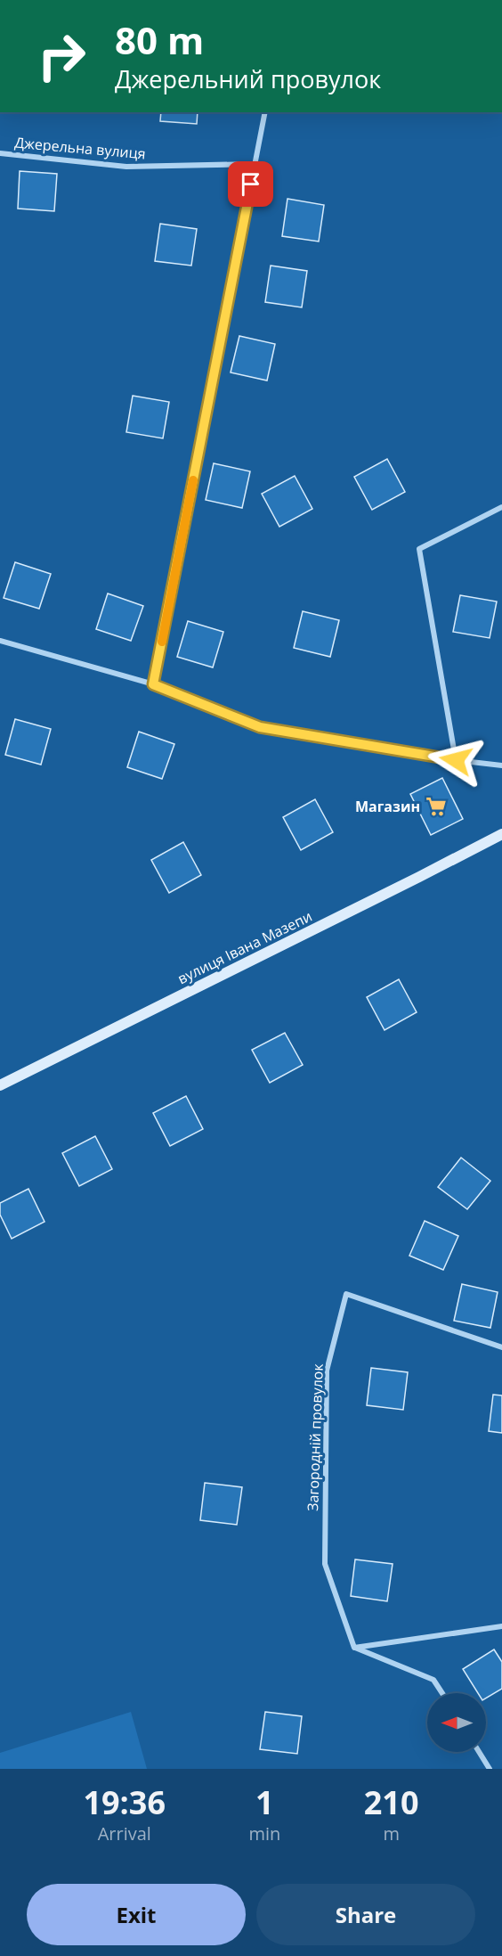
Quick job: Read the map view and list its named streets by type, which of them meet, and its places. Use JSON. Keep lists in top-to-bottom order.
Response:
{
  "streets": {
    "street": ["Джерельна вулиця", "вулиця Івана Мазепи", "Загородній провулок"]
  },
  "places": {
    "supermarket": ["Магазин"]
  },
  "north": "left",
  "page": {
    "turn": ["80 m", "Джерельний провулок"],
    "eta": [
      "19:36",
      "Arrival",
      "1",
      "min",
      "210",
      "m"
    ],
    "buttons": ["Exit", "Share"]
  }
}
